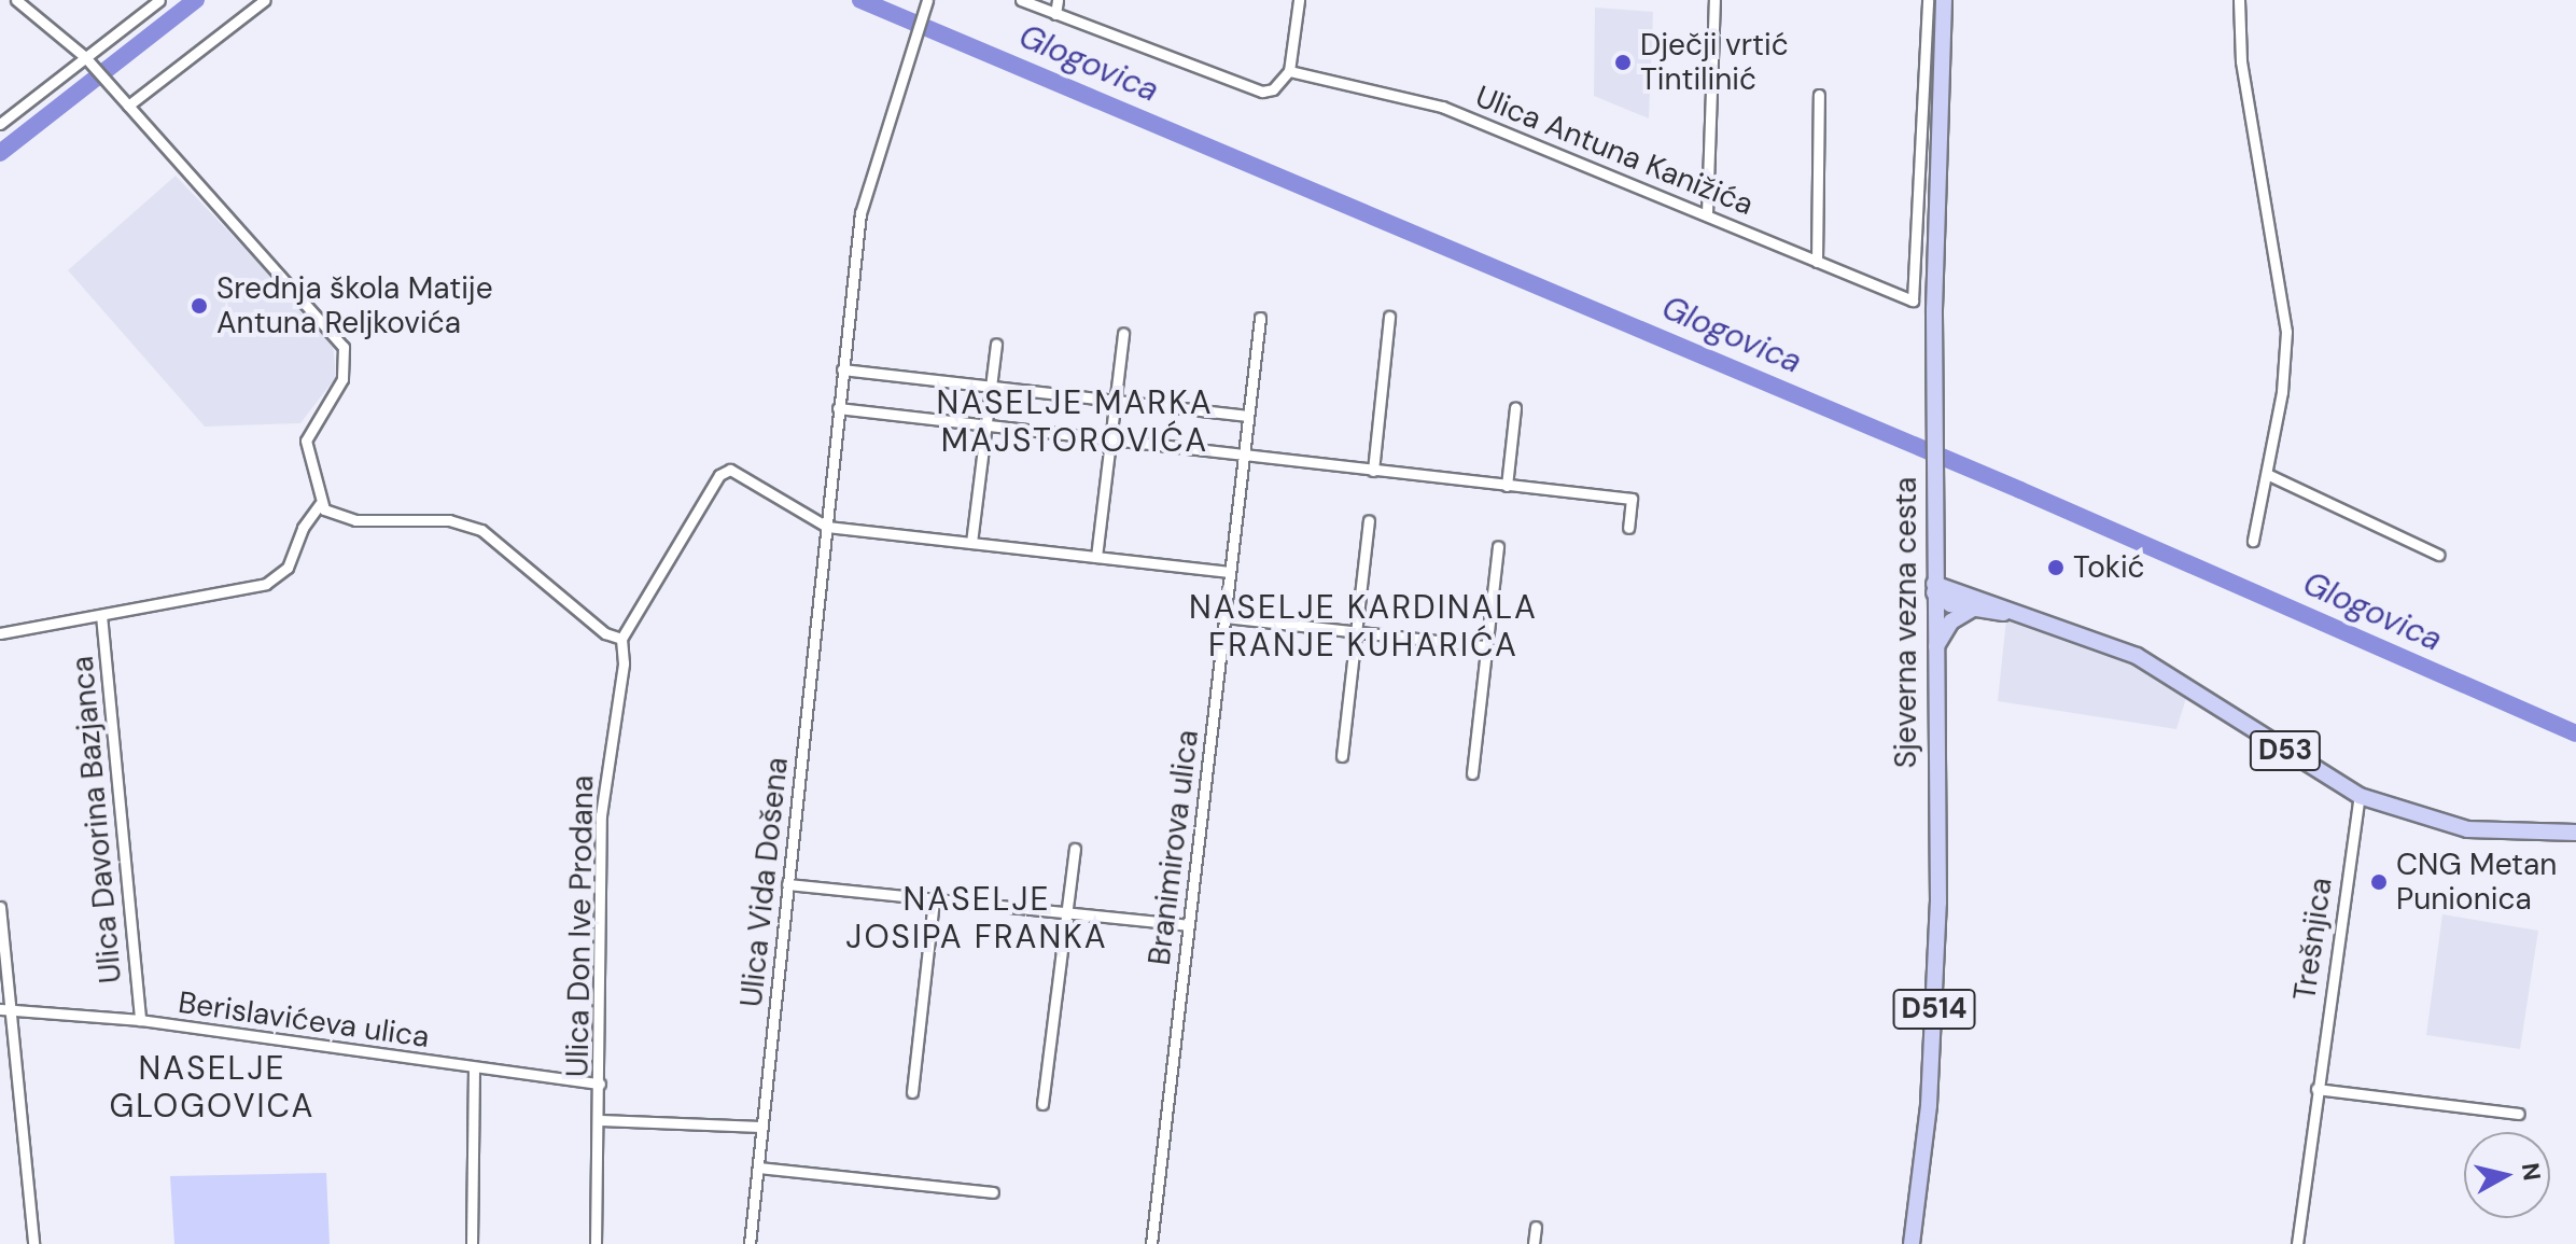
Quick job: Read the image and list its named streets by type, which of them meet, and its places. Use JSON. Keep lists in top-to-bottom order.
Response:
{
  "streets": {
    "main road": ["Sjeverna vezna cesta", "D53", "D514"],
    "street": [
      "Ulica Antuna Kanižića",
      "Ulica Davorina Bazjanca",
      "Branimirova ulica",
      "Ulica Vida Došena",
      "Ulica Don Ive Prodana",
      "Trešnjica",
      "Berislavićeva ulica"
    ]
  },
  "crossings": [
    ["Ulica Antuna Kanižića", "Sjeverna vezna cesta"],
    ["Sjeverna vezna cesta", "D53"],
    ["D53", "Trešnjica"],
    ["Ulica Davorina Bazjanca", "Berislavićeva ulica"],
    ["Ulica Vida Došena", "Ulica Don Ive Prodana"],
    ["Ulica Don Ive Prodana", "Berislavićeva ulica"]
  ],
  "districts": [
    "NASELJE MARKA MAJSTOROVIĆA",
    "NASELJE KARDINALA FRANJE KUHARIĆA",
    "NASELJE JOSIPA FRANKA",
    "NASELJE GLOGOVICA"
  ],
  "water": ["Glogovica"],
  "places": [
    "Dječji vrtić Tintilinić",
    "Srednja škola Matije Antuna Reljkovića",
    "Tokić",
    "CNG Metan Punionica"
  ],
  "north": "right"
}
